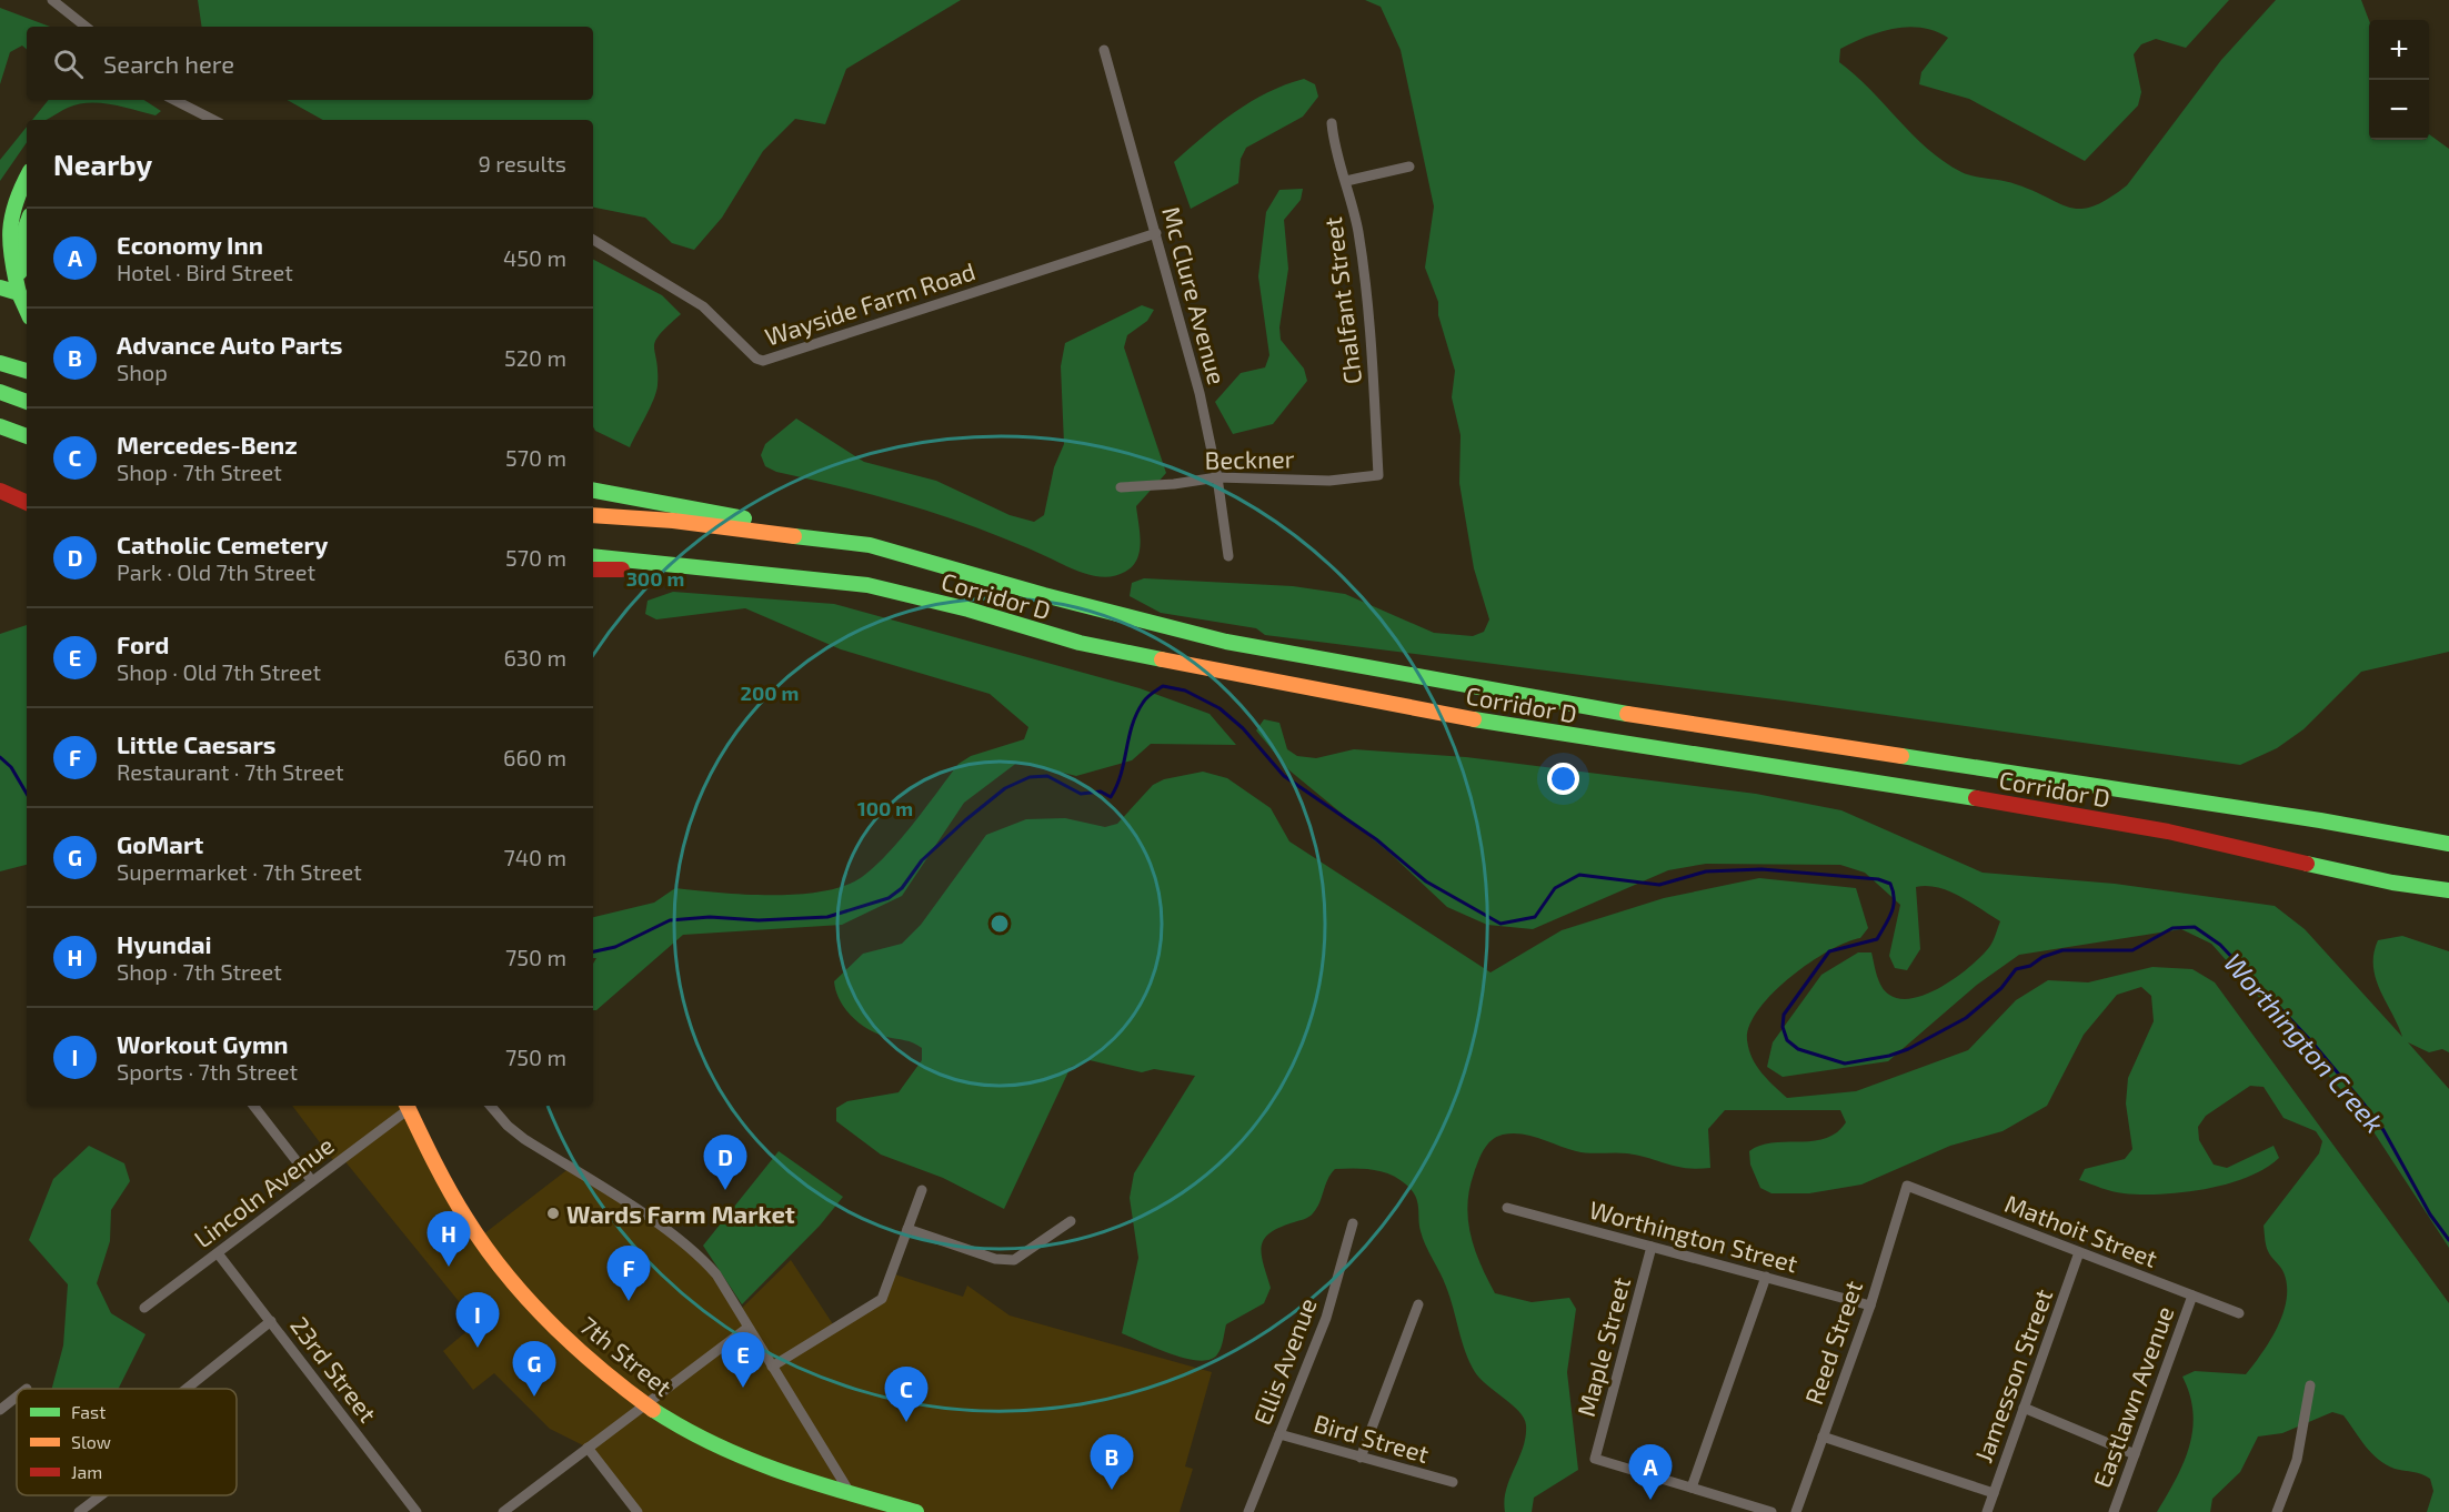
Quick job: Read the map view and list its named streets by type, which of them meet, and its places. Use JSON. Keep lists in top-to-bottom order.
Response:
{
  "streets": {
    "main road": ["Corridor D", "7th Street"],
    "street": [
      "Mc Clure Avenue",
      "Chalfant Street",
      "Wayside Farm Road",
      "Beckner",
      "Lincoln Avenue",
      "Mathoit Street",
      "Worthington Street",
      "Reed Street",
      "Maple Street",
      "Ellis Avenue",
      "23rd Street",
      "Jamesson Street",
      "Eastlawn Avenue",
      "Bird Street"
    ]
  },
  "crossings": [
    ["Mc Clure Avenue", "Wayside Farm Road"],
    ["Mc Clure Avenue", "Beckner"],
    ["Chalfant Street", "Beckner"],
    ["Lincoln Avenue", "7th Street"],
    ["Lincoln Avenue", "23rd Street"],
    ["Mathoit Street", "Reed Street"],
    ["Mathoit Street", "Jamesson Street"],
    ["Mathoit Street", "Eastlawn Avenue"],
    ["Worthington Street", "Reed Street"],
    ["Worthington Street", "Maple Street"],
    ["Ellis Avenue", "Bird Street"]
  ],
  "water": ["Worthington Creek"],
  "places": ["Wards Farm Market"],
  "legend": ["Fast", "Slow", "Jam"],
  "page": {
    "map_buttons": ["+", "−"],
    "search": "Search here",
    "heading": ["Nearby", "9 results"],
    "list": [
      {
        "mark": "A",
        "name": "Economy Inn",
        "note": "Hotel · Bird Street",
        "value": "450 m"
      },
      {
        "mark": "B",
        "name": "Advance Auto Parts",
        "note": "Shop",
        "value": "520 m"
      },
      {
        "mark": "C",
        "name": "Mercedes-Benz",
        "note": "Shop · 7th Street",
        "value": "570 m"
      },
      {
        "mark": "D",
        "name": "Catholic Cemetery",
        "note": "Park · Old 7th Street",
        "value": "570 m"
      },
      {
        "mark": "E",
        "name": "Ford",
        "note": "Shop · Old 7th Street",
        "value": "630 m"
      },
      {
        "mark": "F",
        "name": "Little Caesars",
        "note": "Restaurant · 7th Street",
        "value": "660 m"
      },
      {
        "mark": "G",
        "name": "GoMart",
        "note": "Supermarket · 7th Street",
        "value": "740 m"
      },
      {
        "mark": "H",
        "name": "Hyundai",
        "note": "Shop · 7th Street",
        "value": "750 m"
      },
      {
        "mark": "I",
        "name": "Workout Gymn",
        "note": "Sports · 7th Street",
        "value": "750 m"
      }
    ],
    "pins": [
      "D",
      "H",
      "F",
      "I",
      "E",
      "G",
      "C",
      "B",
      "A"
    ]
  },
  "rings": ["300 m", "200 m", "100 m"]
}
